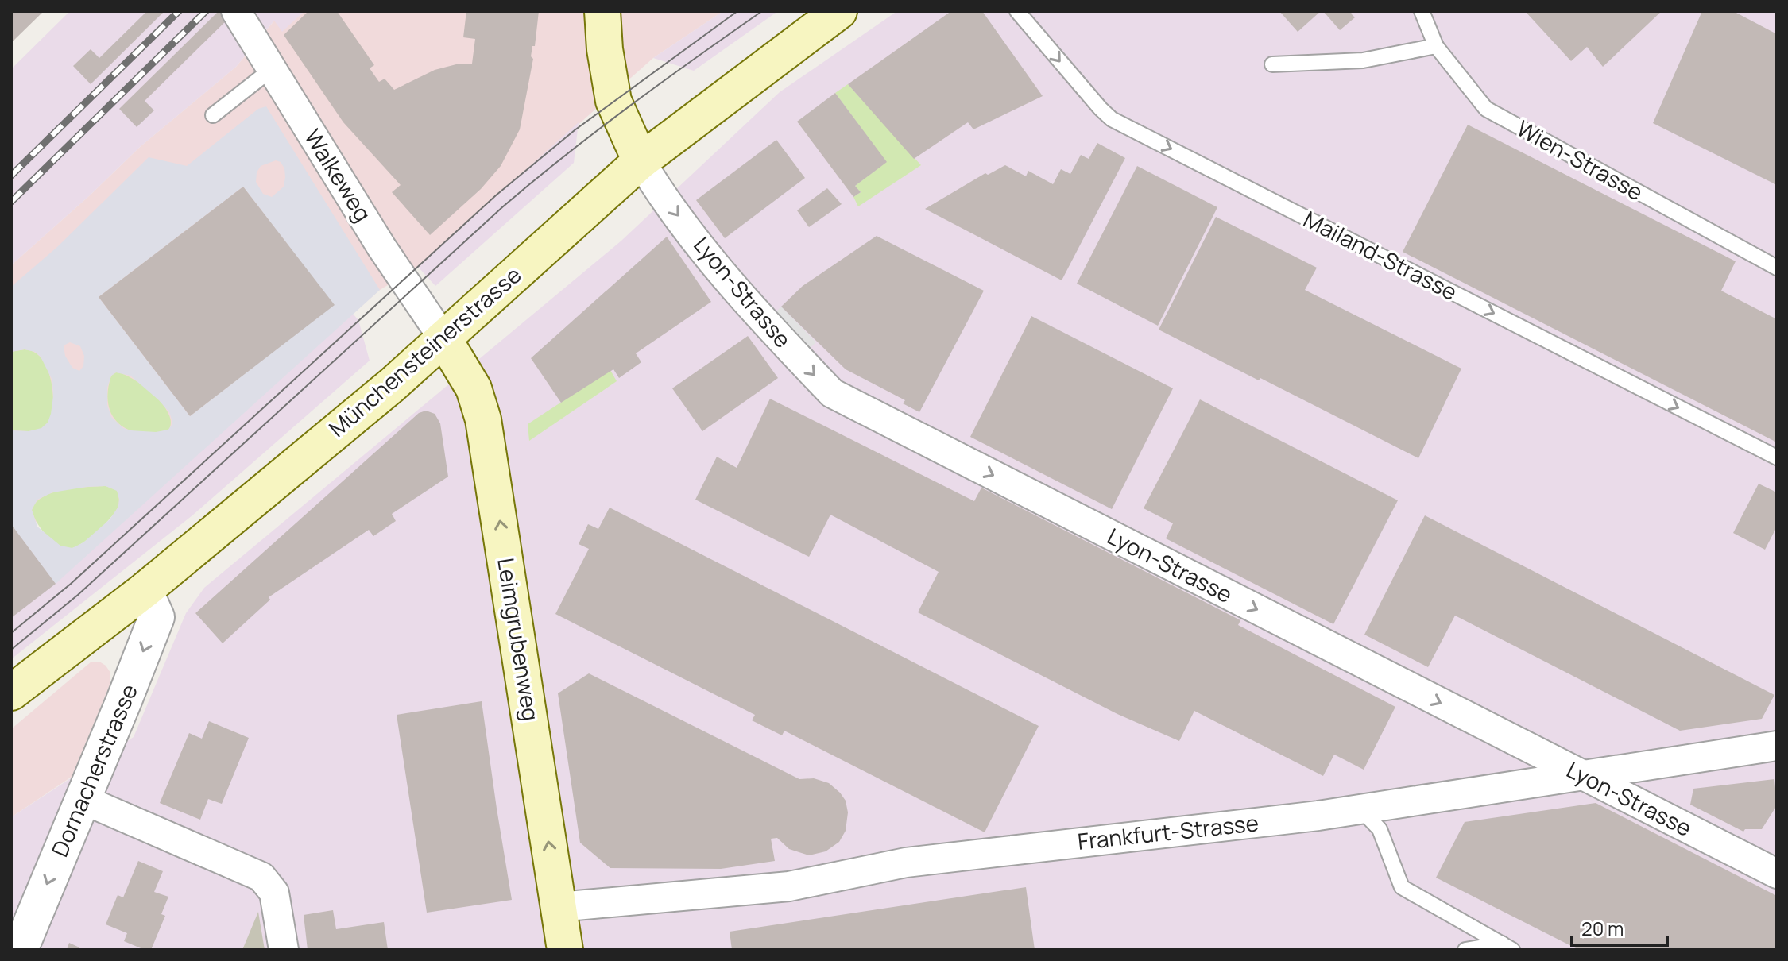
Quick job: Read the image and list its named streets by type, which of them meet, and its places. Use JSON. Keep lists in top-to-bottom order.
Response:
{
  "streets": {
    "main road": ["Münchensteinerstrasse", "Leimgrubenweg"],
    "street": [
      "Walkeweg",
      "Lyon-Strasse",
      "Dornacherstrasse",
      "Frankfurt-Strasse"
    ],
    "lane": ["Wien-Strasse", "Mailand-Strasse"]
  },
  "crossings": [
    ["Walkeweg", "Münchensteinerstrasse"],
    ["Walkeweg", "Leimgrubenweg"],
    ["Lyon-Strasse", "Münchensteinerstrasse"],
    ["Lyon-Strasse", "Frankfurt-Strasse"],
    ["Münchensteinerstrasse", "Leimgrubenweg"],
    ["Münchensteinerstrasse", "Dornacherstrasse"],
    ["Leimgrubenweg", "Frankfurt-Strasse"]
  ],
  "one_way": [
    "Mailand-Strasse",
    "Lyon-Strasse",
    "Leimgrubenweg",
    "Dornacherstrasse"
  ],
  "scale_bar": "20 m"
}
